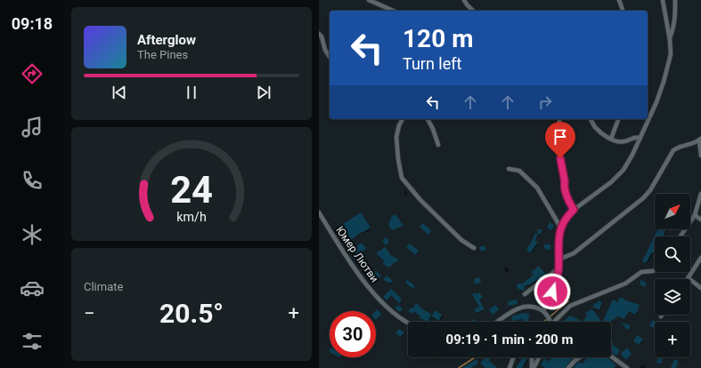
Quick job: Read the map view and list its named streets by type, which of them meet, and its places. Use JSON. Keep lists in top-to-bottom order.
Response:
{
  "streets": {
    "street": ["Юмер Лютви"]
  },
  "north": "top right",
  "page": {
    "tabs": "09:18",
    "turn": ["120 m", "Turn left"],
    "song": ["Afterglow", "The Pines"],
    "map_buttons": "+",
    "tile": "Climate",
    "heat": ["−", "20.5°", "+"],
    "limit": "30",
    "trip": "09:19 · 1 min · 200 m",
    "gauge": ["24", "km/h"]
  }
}
